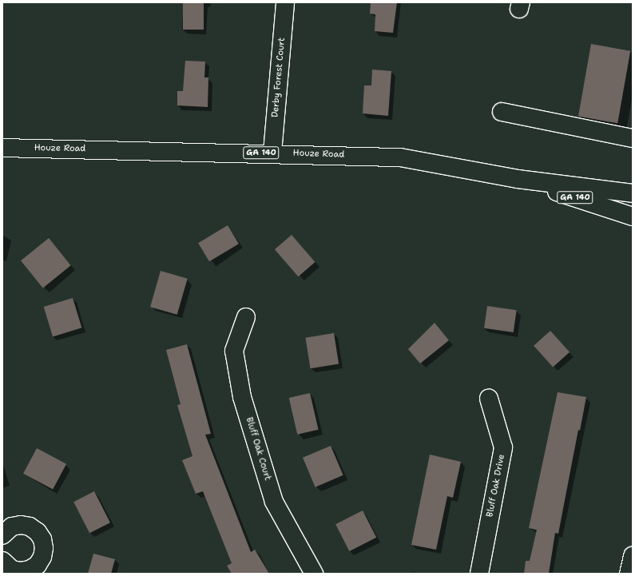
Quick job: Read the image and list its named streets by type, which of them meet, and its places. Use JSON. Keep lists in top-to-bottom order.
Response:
{
  "streets": {
    "main road": [
      "Derby Forest Court",
      "Houze Road",
      "GA 140",
      "Bluff Oak Court",
      "Bluff Oak Drive"
    ]
  },
  "crossings": [
    ["Derby Forest Court", "Houze Road"]
  ]
}
